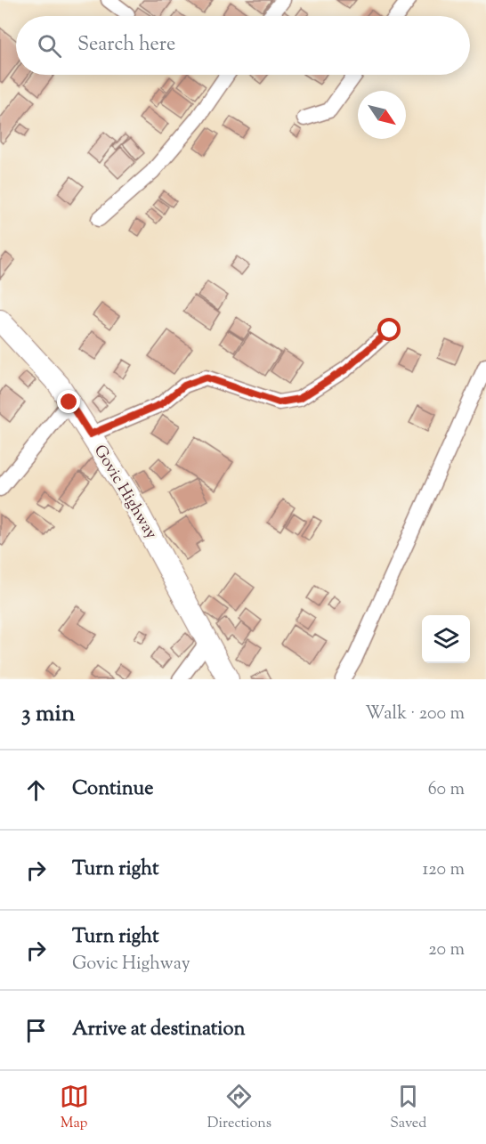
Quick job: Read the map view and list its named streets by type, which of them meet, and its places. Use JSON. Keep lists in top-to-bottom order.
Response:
{
  "streets": {
    "main road": ["Govic Highway"]
  },
  "north": "bottom right",
  "page": {
    "search": "Search here",
    "heading": ["3 min", "Walk · 200 m"],
    "list": [
      ["Continue", "60 m"],
      ["Turn right", "120 m"],
      ["Turn right", "Govic Highway", "20 m"],
      "Arrive at destination"
    ],
    "nav": ["Map", "Directions", "Saved"]
  }
}
